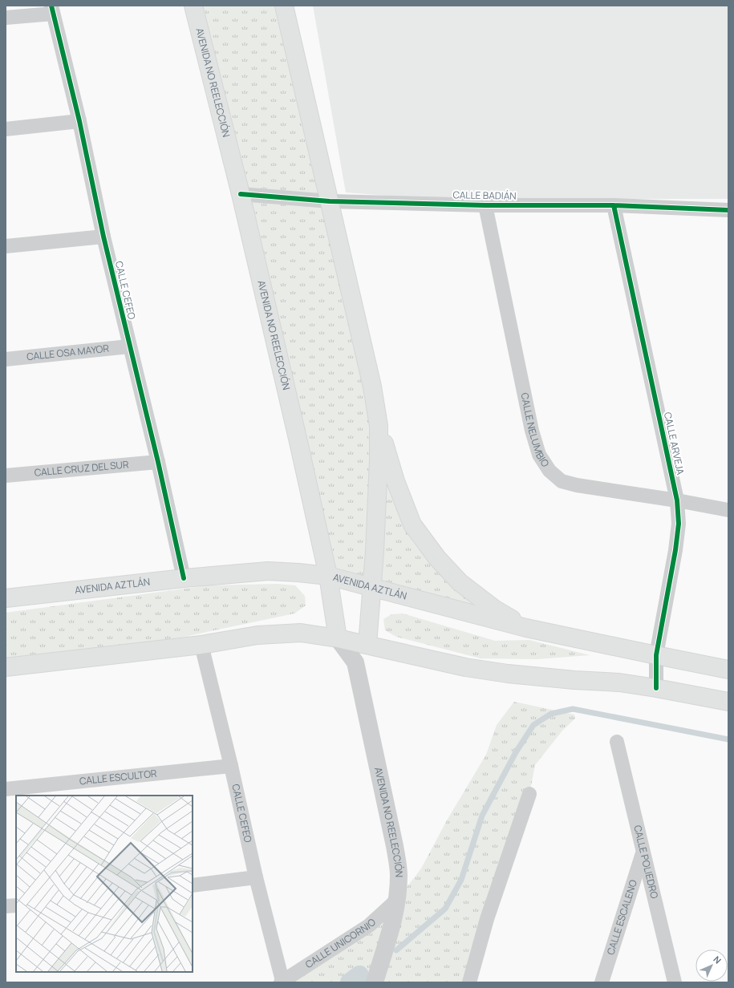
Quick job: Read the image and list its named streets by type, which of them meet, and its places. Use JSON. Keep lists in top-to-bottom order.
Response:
{
  "streets": {
    "main road": ["AVENIDA NO REELECCIÓN", "AVENIDA AZTLÁN"],
    "street": [
      "CALLE BADIÁN",
      "CALLE CEFEO",
      "CALLE OSA MAYOR",
      "CALLE NELUMBIO",
      "CALLE ARVEJA",
      "CALLE CRUZ DEL SUR",
      "CALLE ESCULTOR",
      "CALLE POLIEDRO",
      "CALLE ESCALENO",
      "CALLE UNICORNIO"
    ]
  },
  "crossings": [
    ["AVENIDA NO REELECCIÓN", "CALLE BADIÁN"],
    ["AVENIDA NO REELECCIÓN", "AVENIDA AZTLÁN"],
    ["AVENIDA NO REELECCIÓN", "CALLE UNICORNIO"],
    ["CALLE BADIÁN", "CALLE NELUMBIO"],
    ["CALLE BADIÁN", "CALLE ARVEJA"],
    ["CALLE CEFEO", "CALLE OSA MAYOR"],
    ["CALLE CEFEO", "CALLE CRUZ DEL SUR"],
    ["CALLE CEFEO", "AVENIDA AZTLÁN"],
    ["CALLE CEFEO", "CALLE ESCULTOR"],
    ["CALLE CEFEO", "CALLE UNICORNIO"],
    ["CALLE NELUMBIO", "CALLE ARVEJA"],
    ["CALLE ARVEJA", "AVENIDA AZTLÁN"],
    ["CALLE POLIEDRO", "CALLE ESCALENO"]
  ],
  "north": "top right"
}
